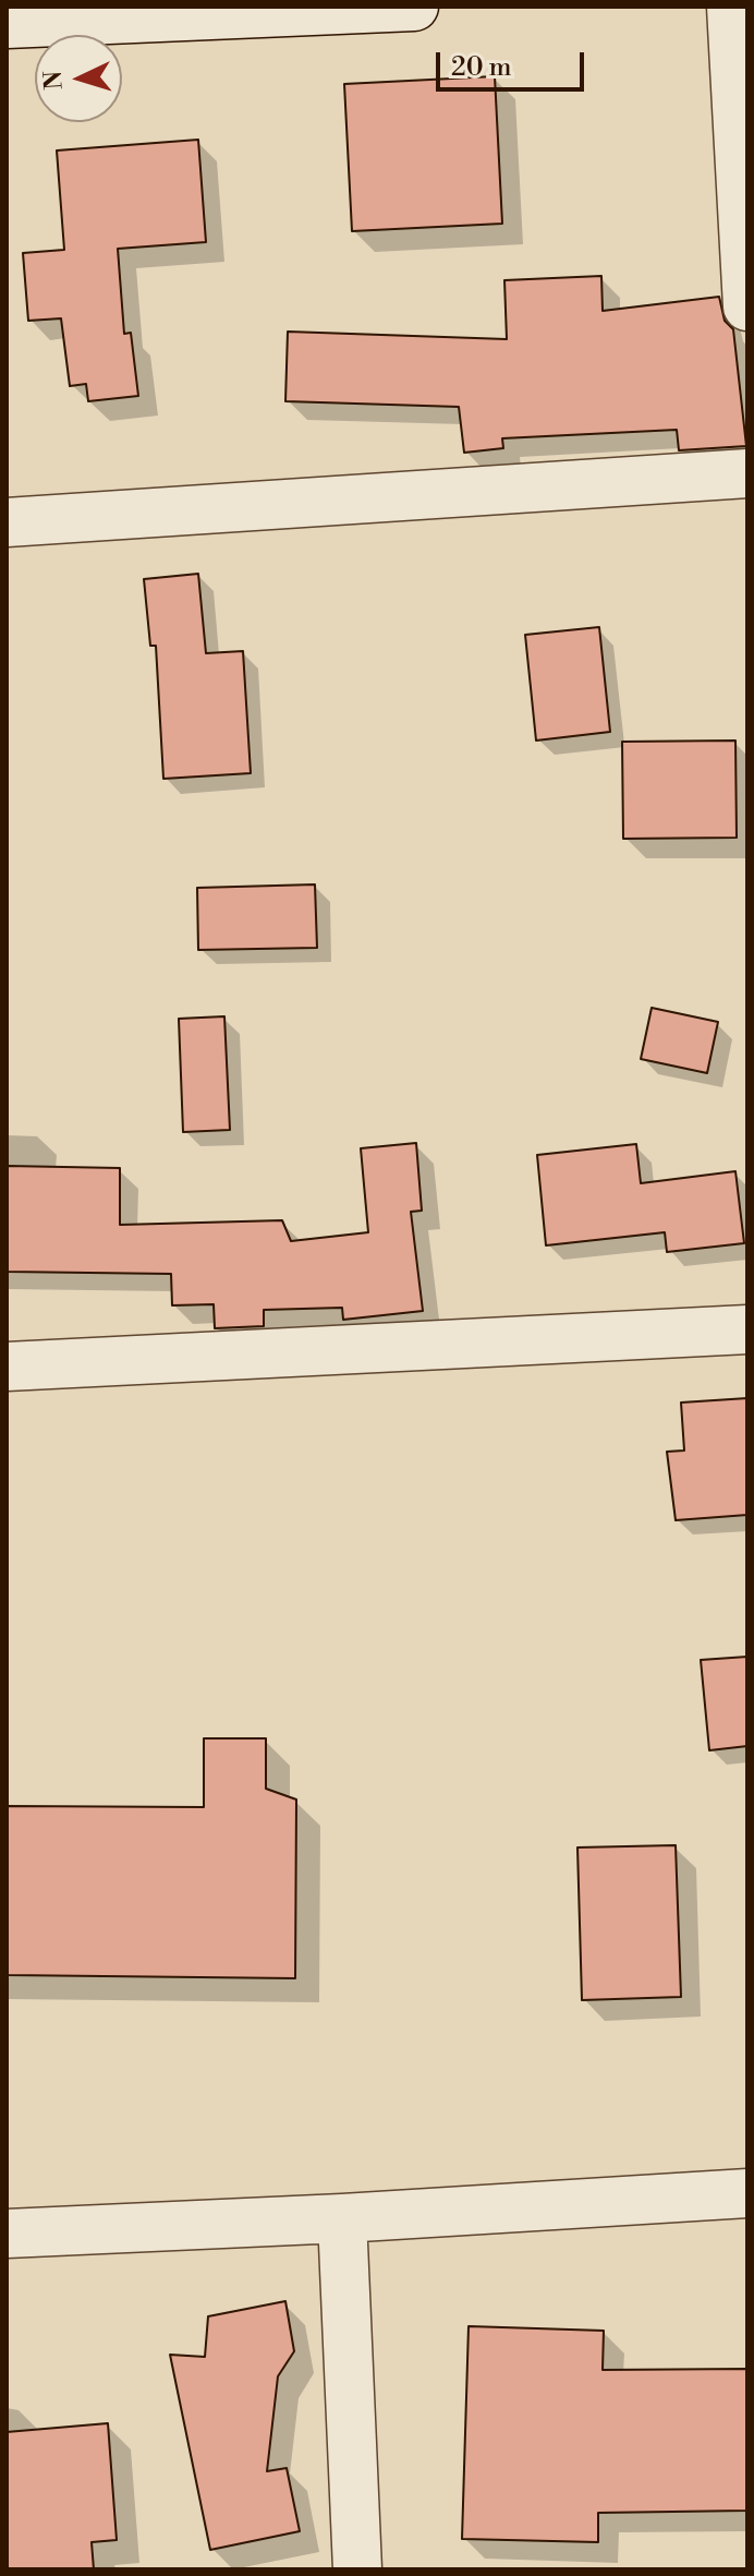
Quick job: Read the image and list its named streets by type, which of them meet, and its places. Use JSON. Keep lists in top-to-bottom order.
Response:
{
  "scale_bar": "20 m",
  "north": "left"
}
